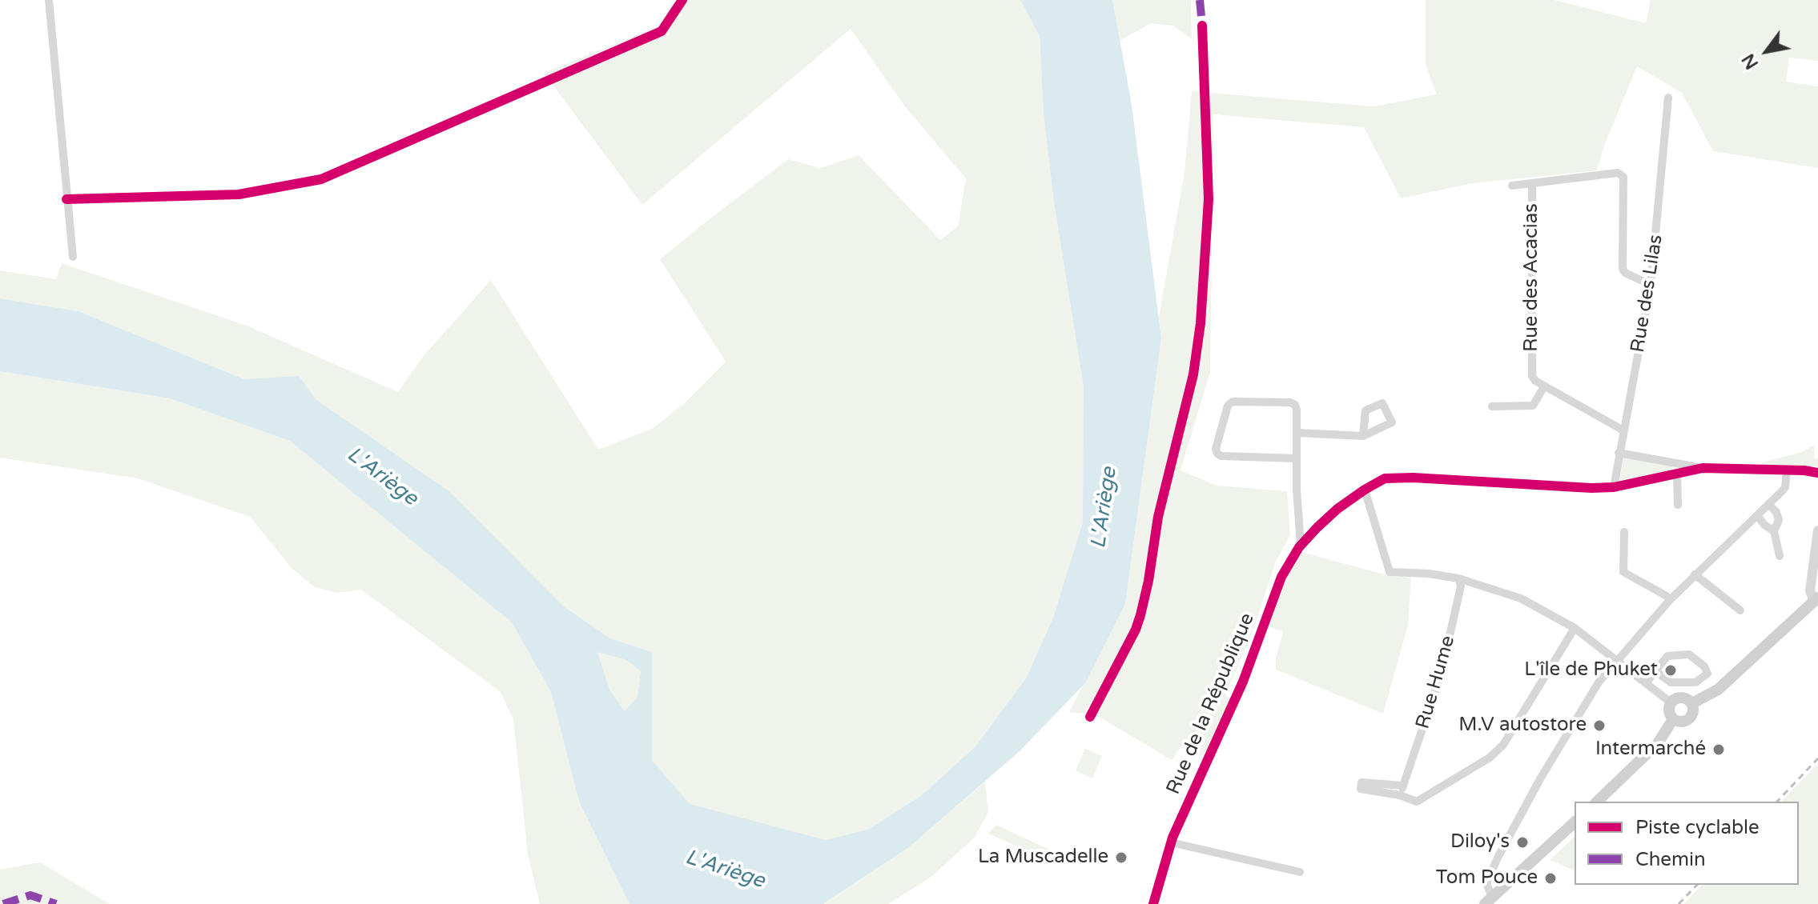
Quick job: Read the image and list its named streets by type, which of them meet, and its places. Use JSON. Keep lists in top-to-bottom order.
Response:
{
  "streets": {
    "street": [
      "Rue des Acacias",
      "Rue des Lilas",
      "Rue Hume",
      "Rue de la République"
    ]
  },
  "crossings": [
    ["Rue des Lilas", "Rue de la République"]
  ],
  "water": ["L'Ariège"],
  "places": [
    "L'île de Phuket",
    "M.V autostore",
    "Intermarché",
    "Diloy's",
    "La Muscadelle",
    "Tom Pouce"
  ],
  "legend": ["Piste cyclable", "Chemin"],
  "north": "bottom left"
}
